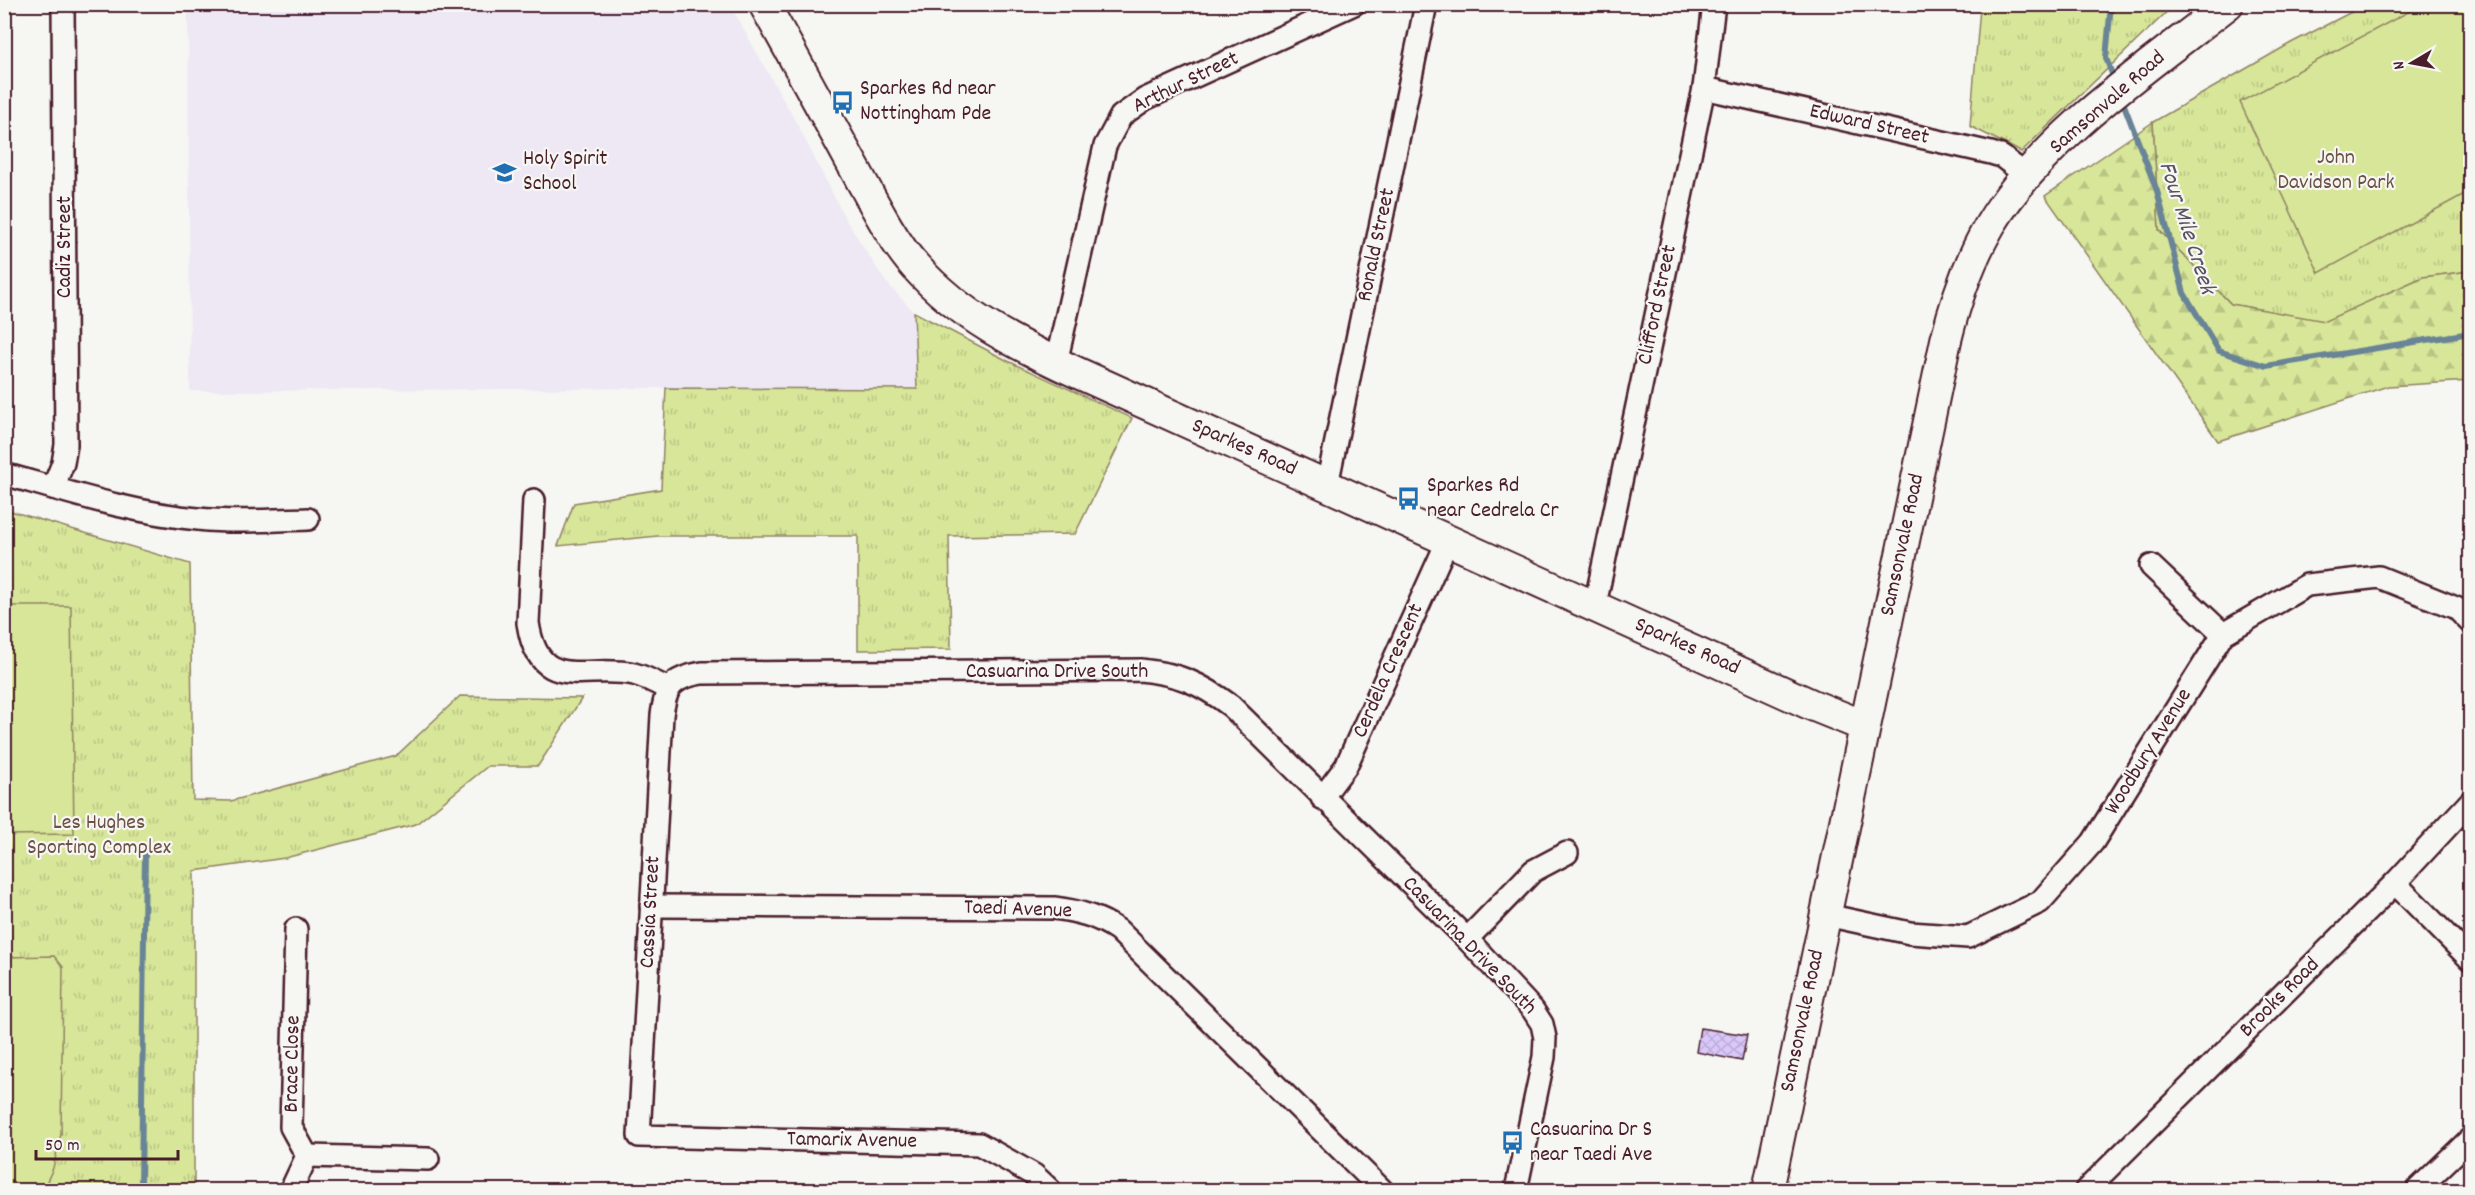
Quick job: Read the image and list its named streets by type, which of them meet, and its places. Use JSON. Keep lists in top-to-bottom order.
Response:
{
  "streets": {
    "street": [
      "Arthur Street",
      "Samsonvale Road",
      "Edward Street",
      "Ronald Street",
      "Cadiz Street",
      "Clifford Street",
      "Sparkes Road",
      "Cerdela Crescent",
      "Casuarina Drive South",
      "Woodbury Avenue",
      "Taedi Avenue",
      "Cassia Street",
      "Brooks Road",
      "Brace Close",
      "Tamarix Avenue"
    ]
  },
  "crossings": [
    ["Arthur Street", "Sparkes Road"],
    ["Samsonvale Road", "Edward Street"],
    ["Samsonvale Road", "Sparkes Road"],
    ["Samsonvale Road", "Woodbury Avenue"],
    ["Edward Street", "Clifford Street"],
    ["Ronald Street", "Sparkes Road"],
    ["Clifford Street", "Sparkes Road"],
    ["Sparkes Road", "Cerdela Crescent"],
    ["Cerdela Crescent", "Casuarina Drive South"],
    ["Casuarina Drive South", "Cassia Street"],
    ["Taedi Avenue", "Cassia Street"],
    ["Cassia Street", "Tamarix Avenue"]
  ],
  "water": ["Four Mile Creek"],
  "parks": ["John Davidson Park", "Les Hughes Sporting Complex"],
  "places": {
    "bus stop": ["Sparkes Rd near Nottingham Pde", "Sparkes Rd near Cedrela Cr", "Casuarina Dr S near Taedi Ave"],
    "school or university": ["Holy Spirit School"]
  },
  "scale_bar": "50 m",
  "north": "left"
}
